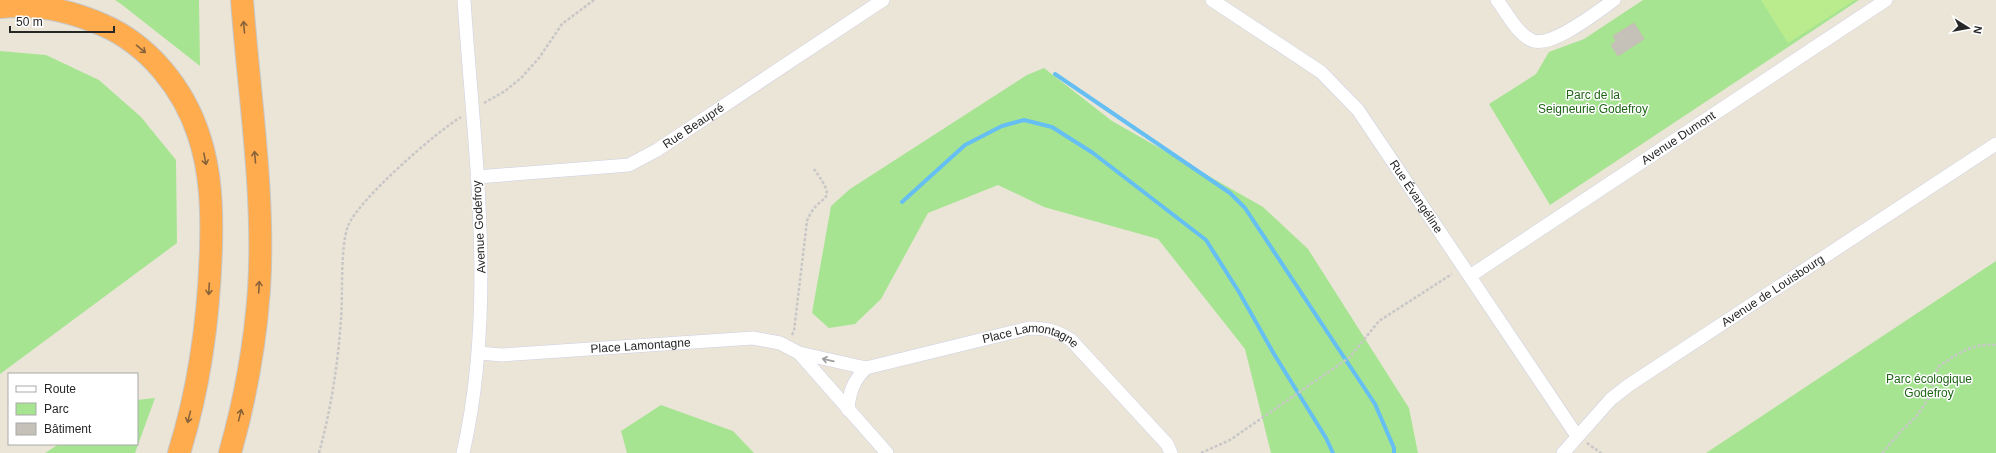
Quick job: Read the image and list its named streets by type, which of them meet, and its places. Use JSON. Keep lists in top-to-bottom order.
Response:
{
  "streets": {
    "street": [
      "Rue Beaupré",
      "Avenue Dumont",
      "Rue Évangéline",
      "Avenue Godefroy",
      "Avenue de Louisbourg",
      "Place Lamontagne"
    ]
  },
  "crossings": [
    ["Rue Beaupré", "Avenue Godefroy"],
    ["Avenue Dumont", "Rue Évangéline"],
    ["Rue Évangéline", "Avenue de Louisbourg"],
    ["Avenue Godefroy", "Place Lamontagne"]
  ],
  "parks": ["Parc de la Seigneurie Godefroy", "Parc écologique Godefroy"],
  "legend": ["Route", "Parc", "Bâtiment"],
  "scale_bar": "50 m",
  "north": "right"
}
